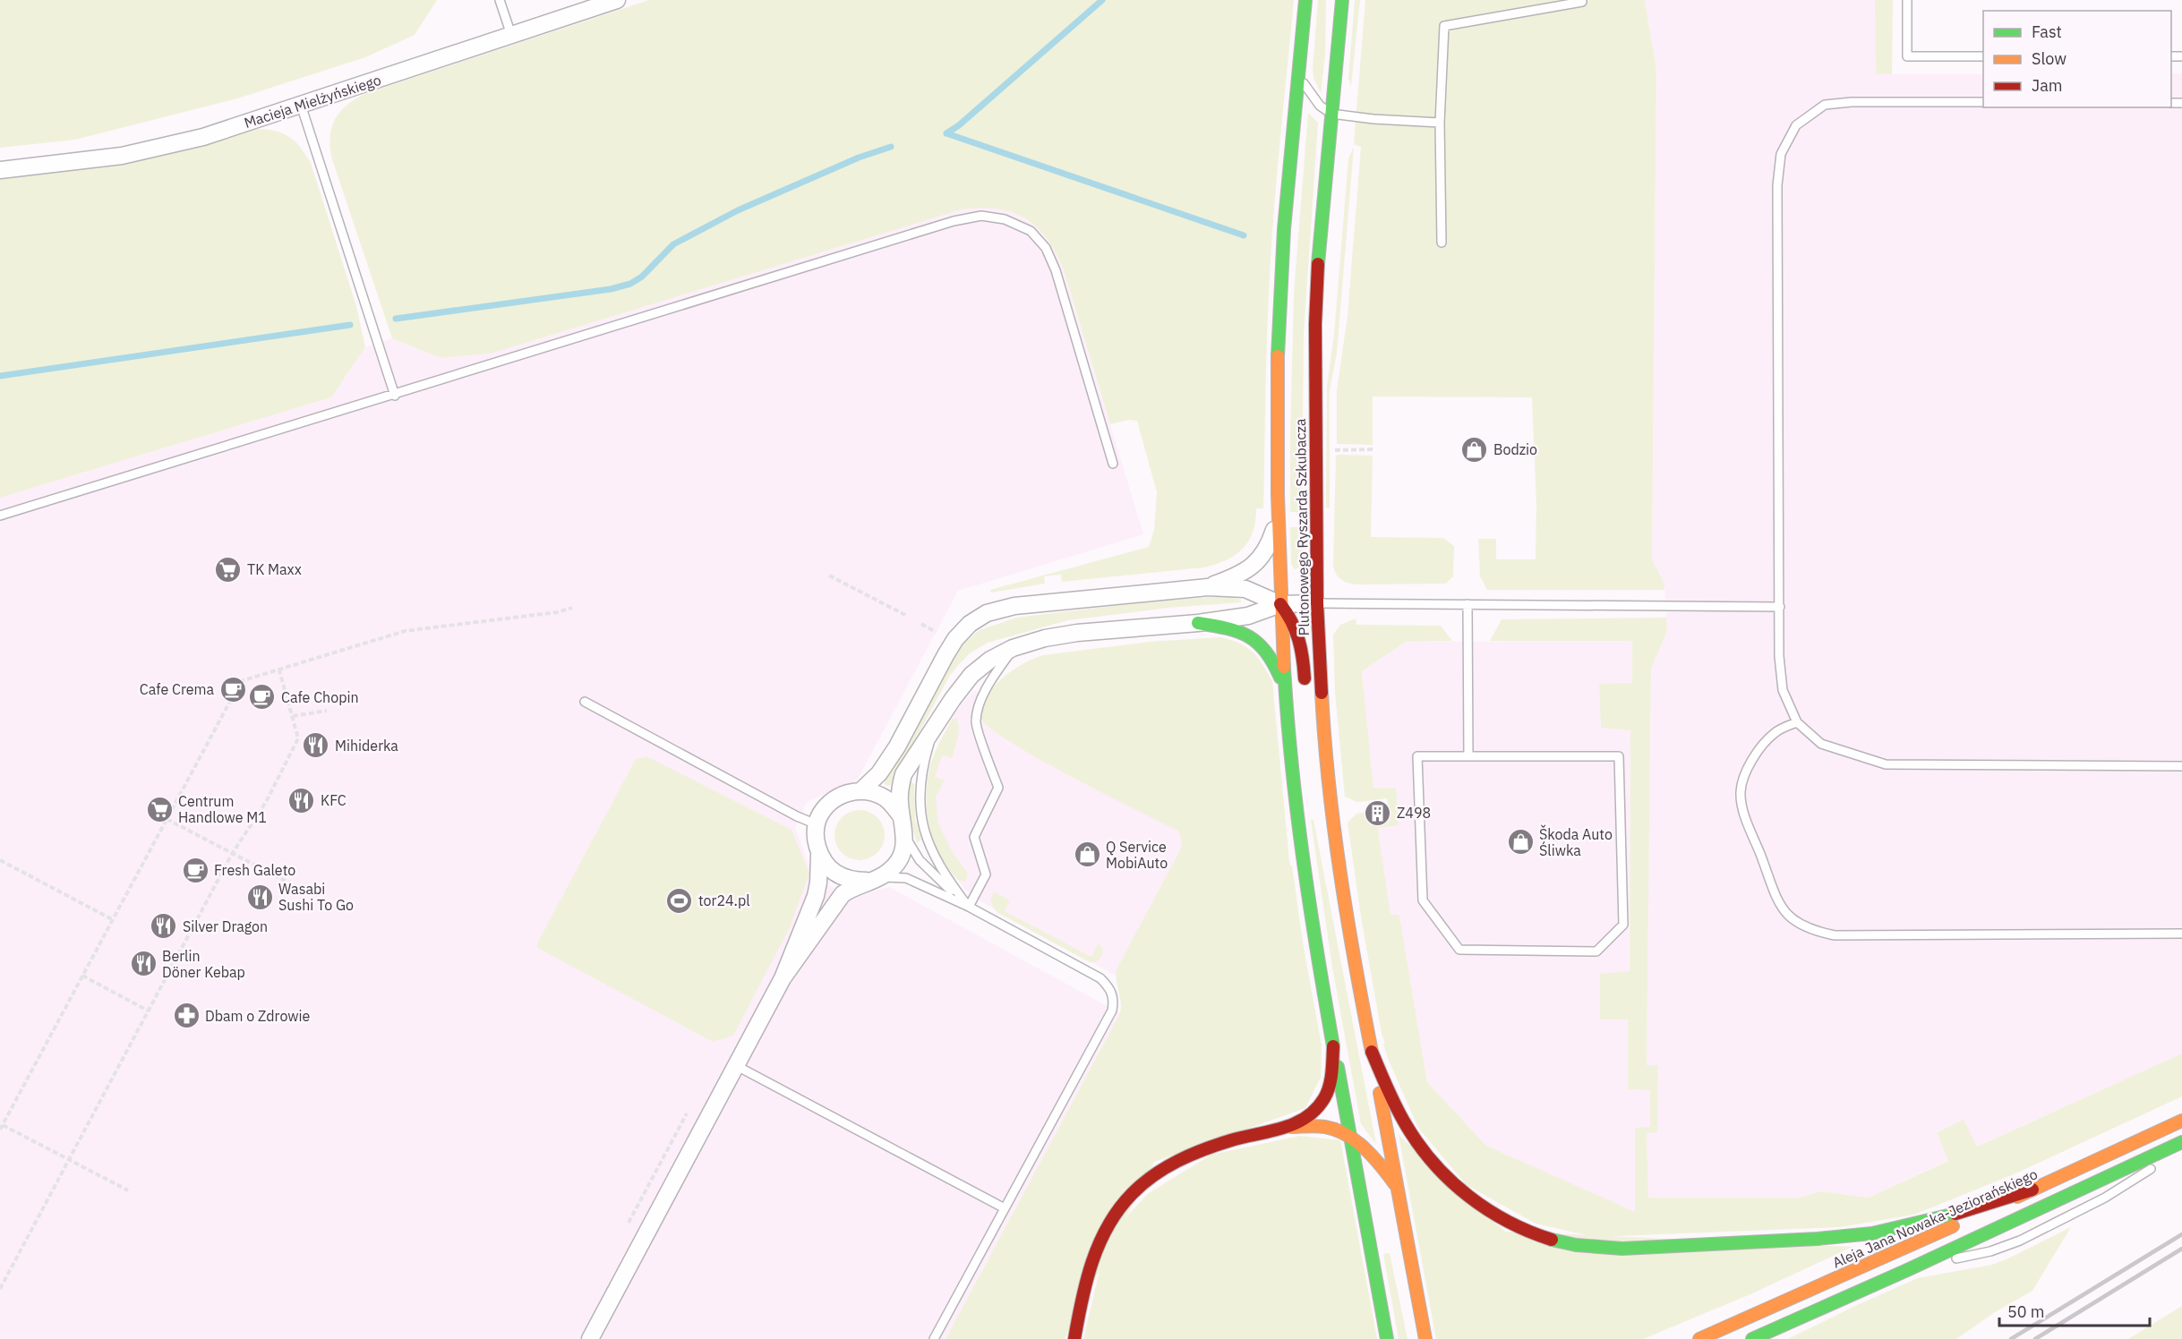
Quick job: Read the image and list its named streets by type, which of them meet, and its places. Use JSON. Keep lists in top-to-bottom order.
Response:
{
  "streets": {
    "main road": ["Plutonowego Ryszarda Szkubacza", "Aleja Jana Nowaka-Jeziorańskiego"],
    "street": ["Macieja Mielżyńskiego"]
  },
  "places": {
    "shop": ["Bodzio", "Škoda Auto Śliwka", "Q Service MobiAuto"],
    "supermarket": ["TK Maxx", "Centrum Handlowe M1"],
    "cafe": ["Cafe Crema", "Cafe Chopin", "Fresh Galeto"],
    "restaurant": [
      "Mihiderka",
      "KFC",
      "Wasabi Sushi To Go",
      "Silver Dragon",
      "Berlin Döner Kebap"
    ],
    "building": ["Z498"],
    "sports": ["tor24.pl"],
    "pharmacy": ["Dbam o Zdrowie"]
  },
  "legend": ["Fast", "Slow", "Jam"],
  "scale_bar": "50 m"
}
